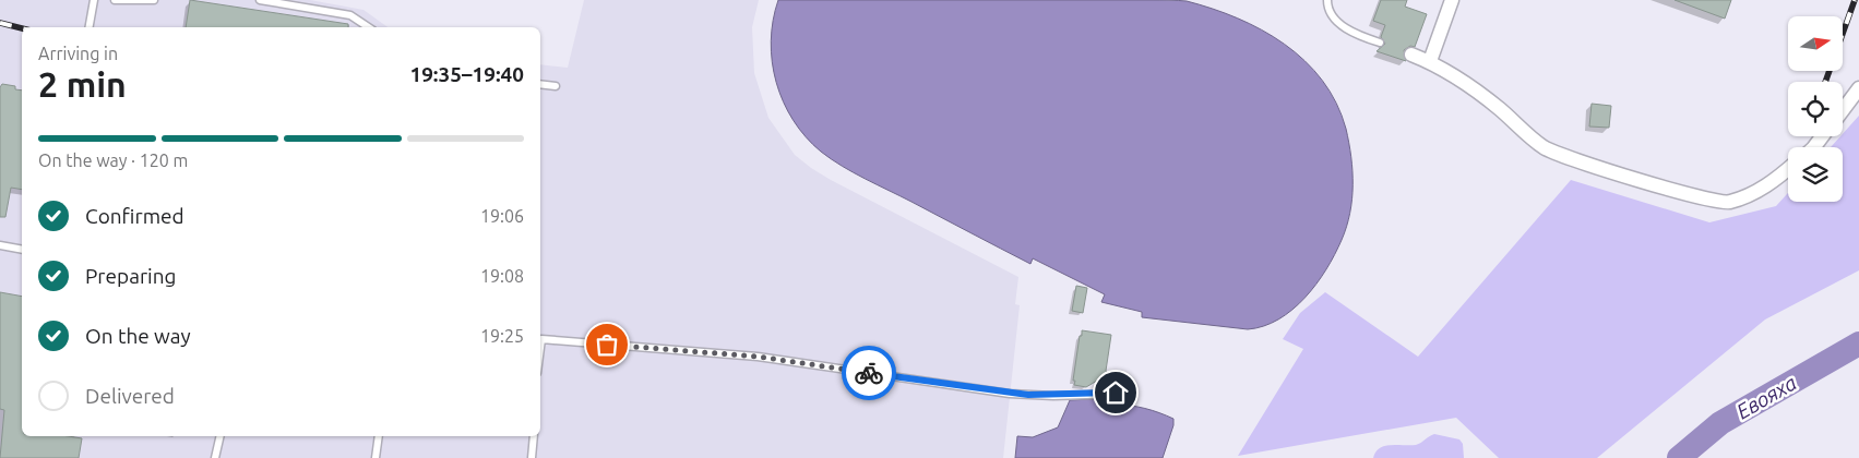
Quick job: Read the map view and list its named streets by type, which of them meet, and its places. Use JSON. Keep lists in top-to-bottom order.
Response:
{
  "water": ["Евояха"],
  "north": "right",
  "page": {
    "heading": ["2 min", "Arriving in", "19:35–19:40"],
    "bar": "On the way · 120 m",
    "list": [
      ["Confirmed", "19:06"],
      ["Preparing", "19:08"],
      ["On the way", "19:25"],
      "Delivered"
    ]
  }
}
